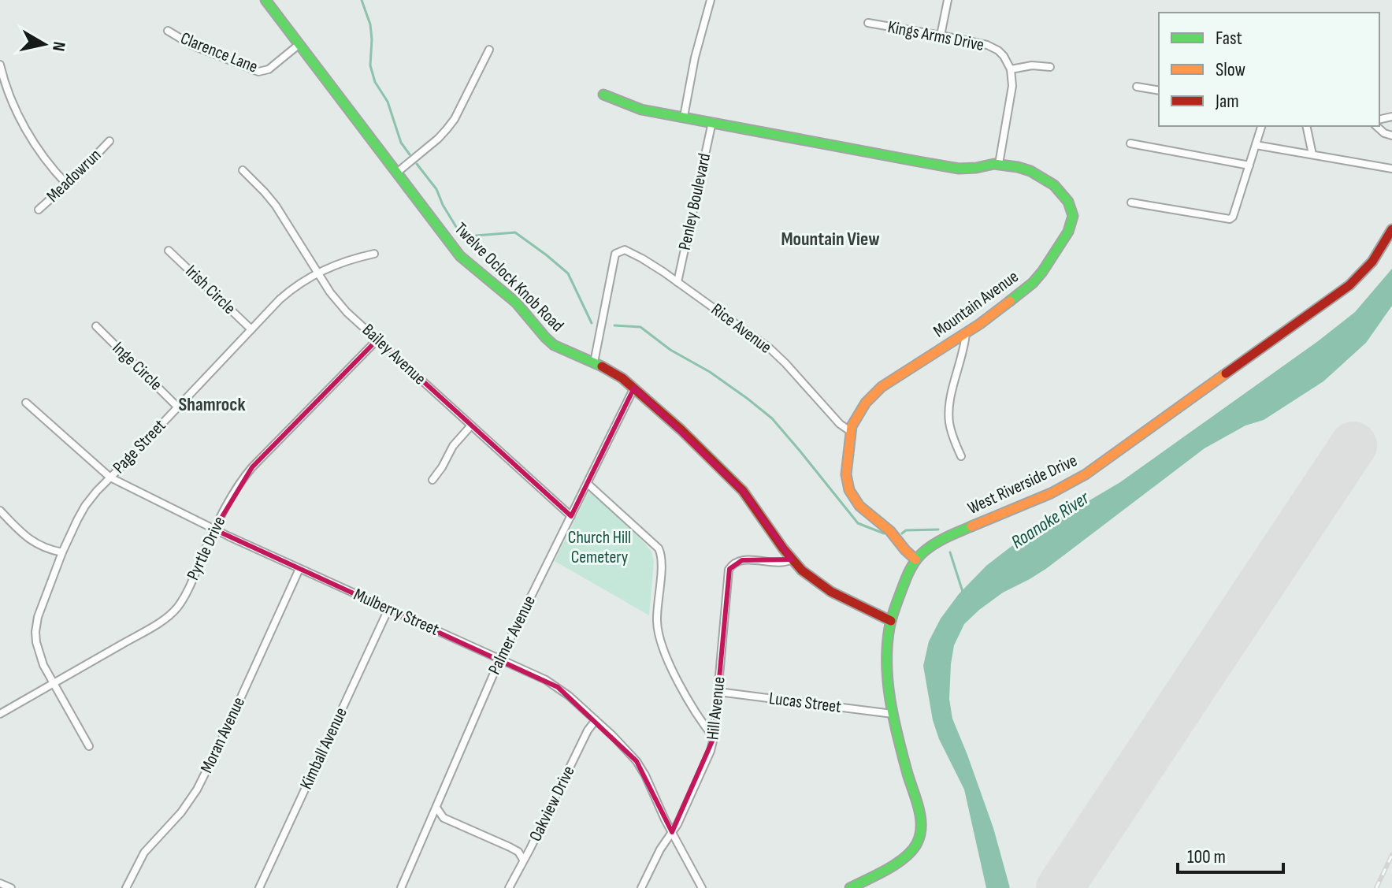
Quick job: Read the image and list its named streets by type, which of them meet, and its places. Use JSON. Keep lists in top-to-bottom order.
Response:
{
  "streets": {
    "street": [
      "Kings Arms Drive",
      "Clarence Lane",
      "Meadowrun",
      "Penley Boulevard",
      "Twelve Oclock Knob Road",
      "Irish Circle",
      "Mountain Avenue",
      "Rice Avenue",
      "Bailey Avenue",
      "Inge Circle",
      "Page Street",
      "West Riverside Drive",
      "Pyrtle Drive",
      "Mulberry Street",
      "Palmer Avenue",
      "Lucas Street",
      "Hill Avenue",
      "Moran Avenue",
      "Kimball Avenue",
      "Oakview Drive"
    ]
  },
  "crossings": [
    ["Clarence Lane", "Twelve Oclock Knob Road"],
    ["Penley Boulevard", "Mountain Avenue"],
    ["Penley Boulevard", "Rice Avenue"],
    ["Twelve Oclock Knob Road", "Rice Avenue"],
    ["Twelve Oclock Knob Road", "West Riverside Drive"],
    ["Twelve Oclock Knob Road", "Palmer Avenue"],
    ["Twelve Oclock Knob Road", "Hill Avenue"],
    ["Irish Circle", "Page Street"],
    ["Mountain Avenue", "Rice Avenue"],
    ["Mountain Avenue", "West Riverside Drive"],
    ["Bailey Avenue", "Page Street"],
    ["Bailey Avenue", "Pyrtle Drive"],
    ["Bailey Avenue", "Palmer Avenue"],
    ["Inge Circle", "Page Street"],
    ["Page Street", "Pyrtle Drive"],
    ["Page Street", "Mulberry Street"],
    ["West Riverside Drive", "Lucas Street"],
    ["Pyrtle Drive", "Mulberry Street"],
    ["Mulberry Street", "Palmer Avenue"],
    ["Mulberry Street", "Hill Avenue"],
    ["Mulberry Street", "Moran Avenue"],
    ["Mulberry Street", "Kimball Avenue"],
    ["Mulberry Street", "Oakview Drive"],
    ["Lucas Street", "Hill Avenue"]
  ],
  "districts": ["Mountain View", "Shamrock"],
  "water": ["Roanoke River"],
  "parks": ["Church Hill Cemetery"],
  "legend": ["Fast", "Slow", "Jam"],
  "scale_bar": "100 m",
  "north": "right"
}
